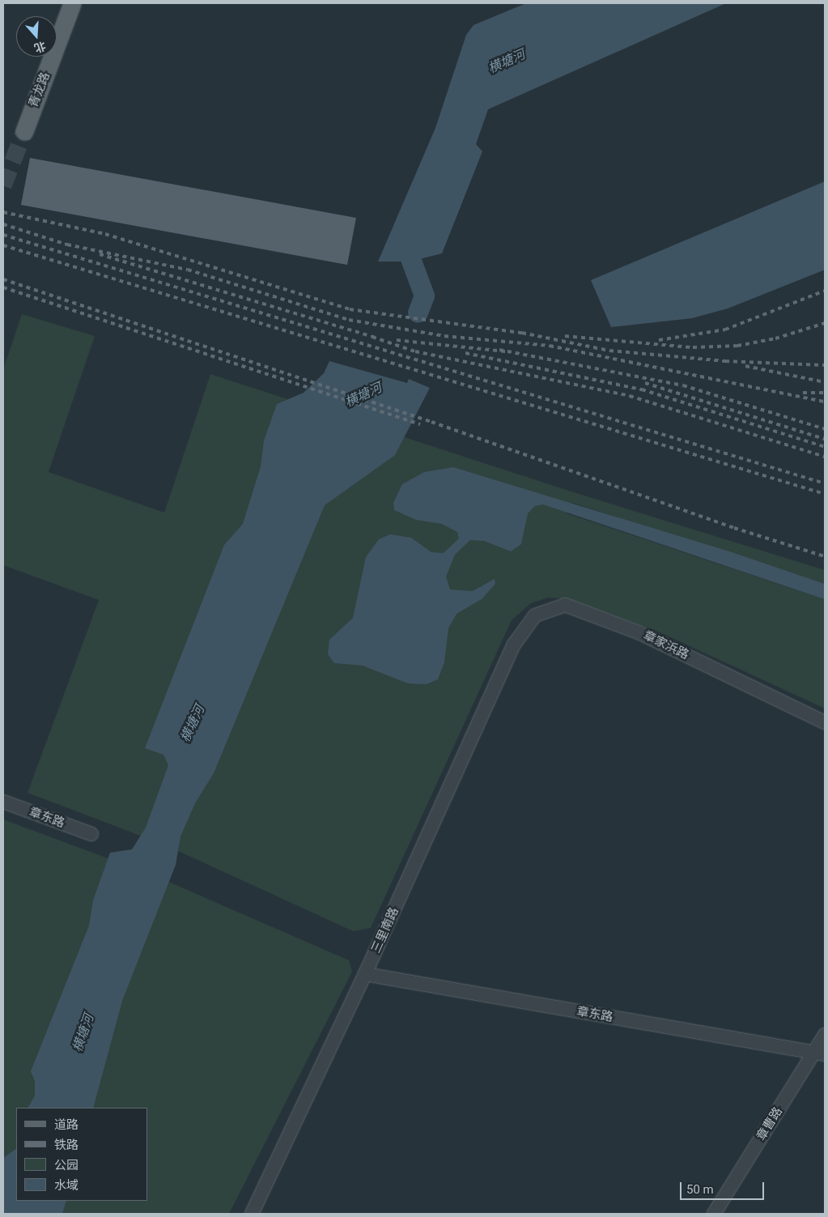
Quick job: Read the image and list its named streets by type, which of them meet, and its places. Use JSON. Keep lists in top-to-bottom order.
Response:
{
  "streets": {
    "main road": ["青龙路"],
    "street": [
      "章家浜路",
      "章东路",
      "三里南路",
      "章曹路"
    ]
  },
  "crossings": [
    ["章家浜路", "三里南路"],
    ["章东路", "三里南路"],
    ["章东路", "章曹路"]
  ],
  "water": ["横塘河"],
  "legend": [
    "道路",
    "铁路",
    "公园",
    "水域"
  ],
  "scale_bar": "50 m",
  "north": "bottom"
}
